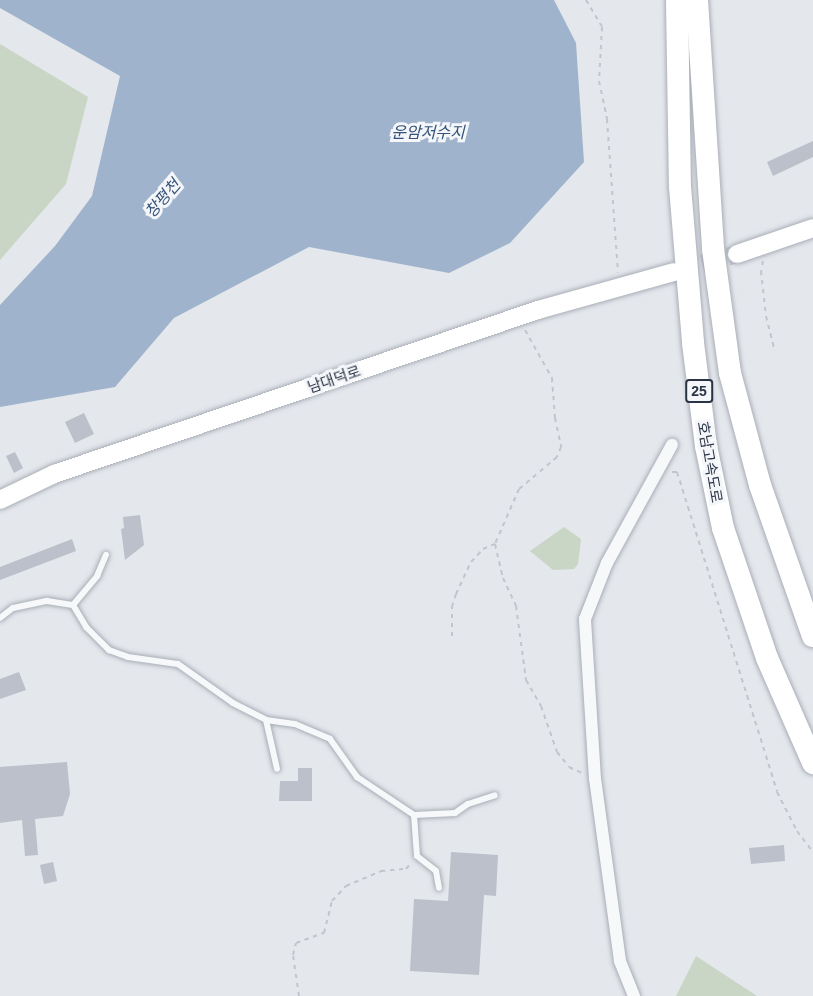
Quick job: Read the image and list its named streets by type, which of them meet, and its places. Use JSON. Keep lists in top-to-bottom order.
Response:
{
  "streets": {
    "highway": ["25", "호남고속도로"],
    "main road": ["남대덕로"]
  },
  "water": ["운암저수지", "창평천"]
}
